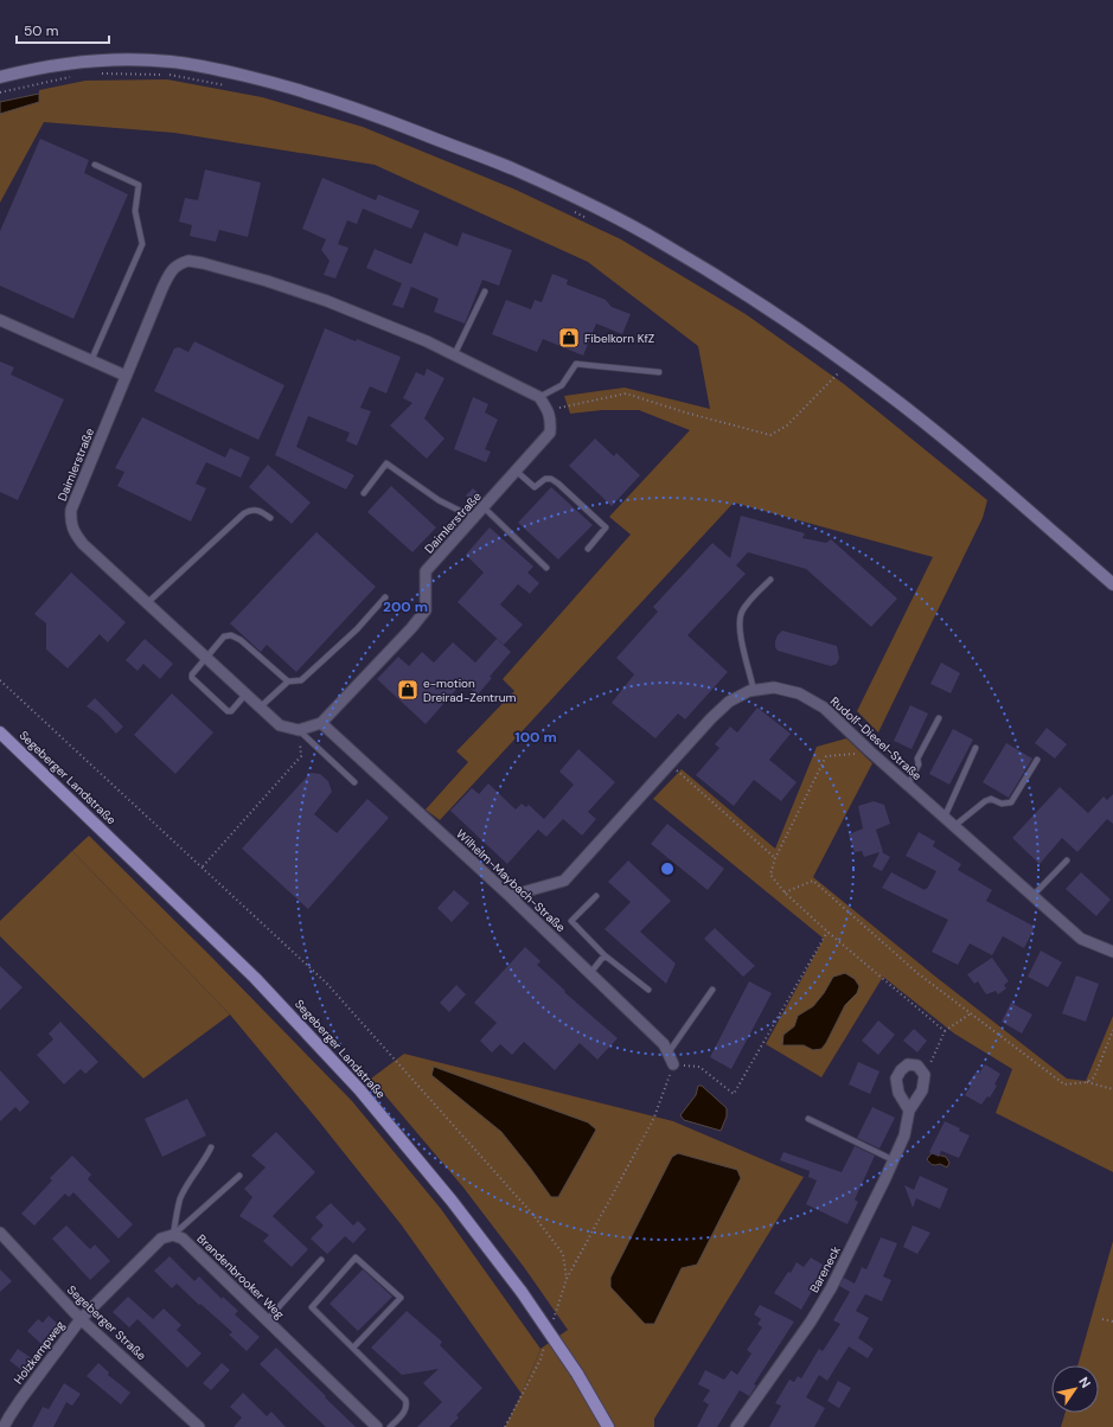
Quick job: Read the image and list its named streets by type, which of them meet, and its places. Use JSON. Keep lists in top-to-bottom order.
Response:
{
  "streets": {
    "main road": ["Segeberger Landstraße"],
    "street": [
      "Daimlerstraße",
      "Rudolf-Diesel-Straße",
      "Wilhelm-Maybach-Straße",
      "Bareneck",
      "Brandenbrooker Weg",
      "Segeberger Straße",
      "Holzkampweg"
    ]
  },
  "crossings": [
    ["Daimlerstraße", "Wilhelm-Maybach-Straße"],
    ["Rudolf-Diesel-Straße", "Wilhelm-Maybach-Straße"],
    ["Segeberger Straße", "Holzkampweg"]
  ],
  "places": {
    "shop": ["Fibelkorn KfZ", "e-motion Dreirad-Zentrum"]
  },
  "scale_bar": "50 m",
  "north": "top right",
  "rings": ["200 m", "100 m"]
}
